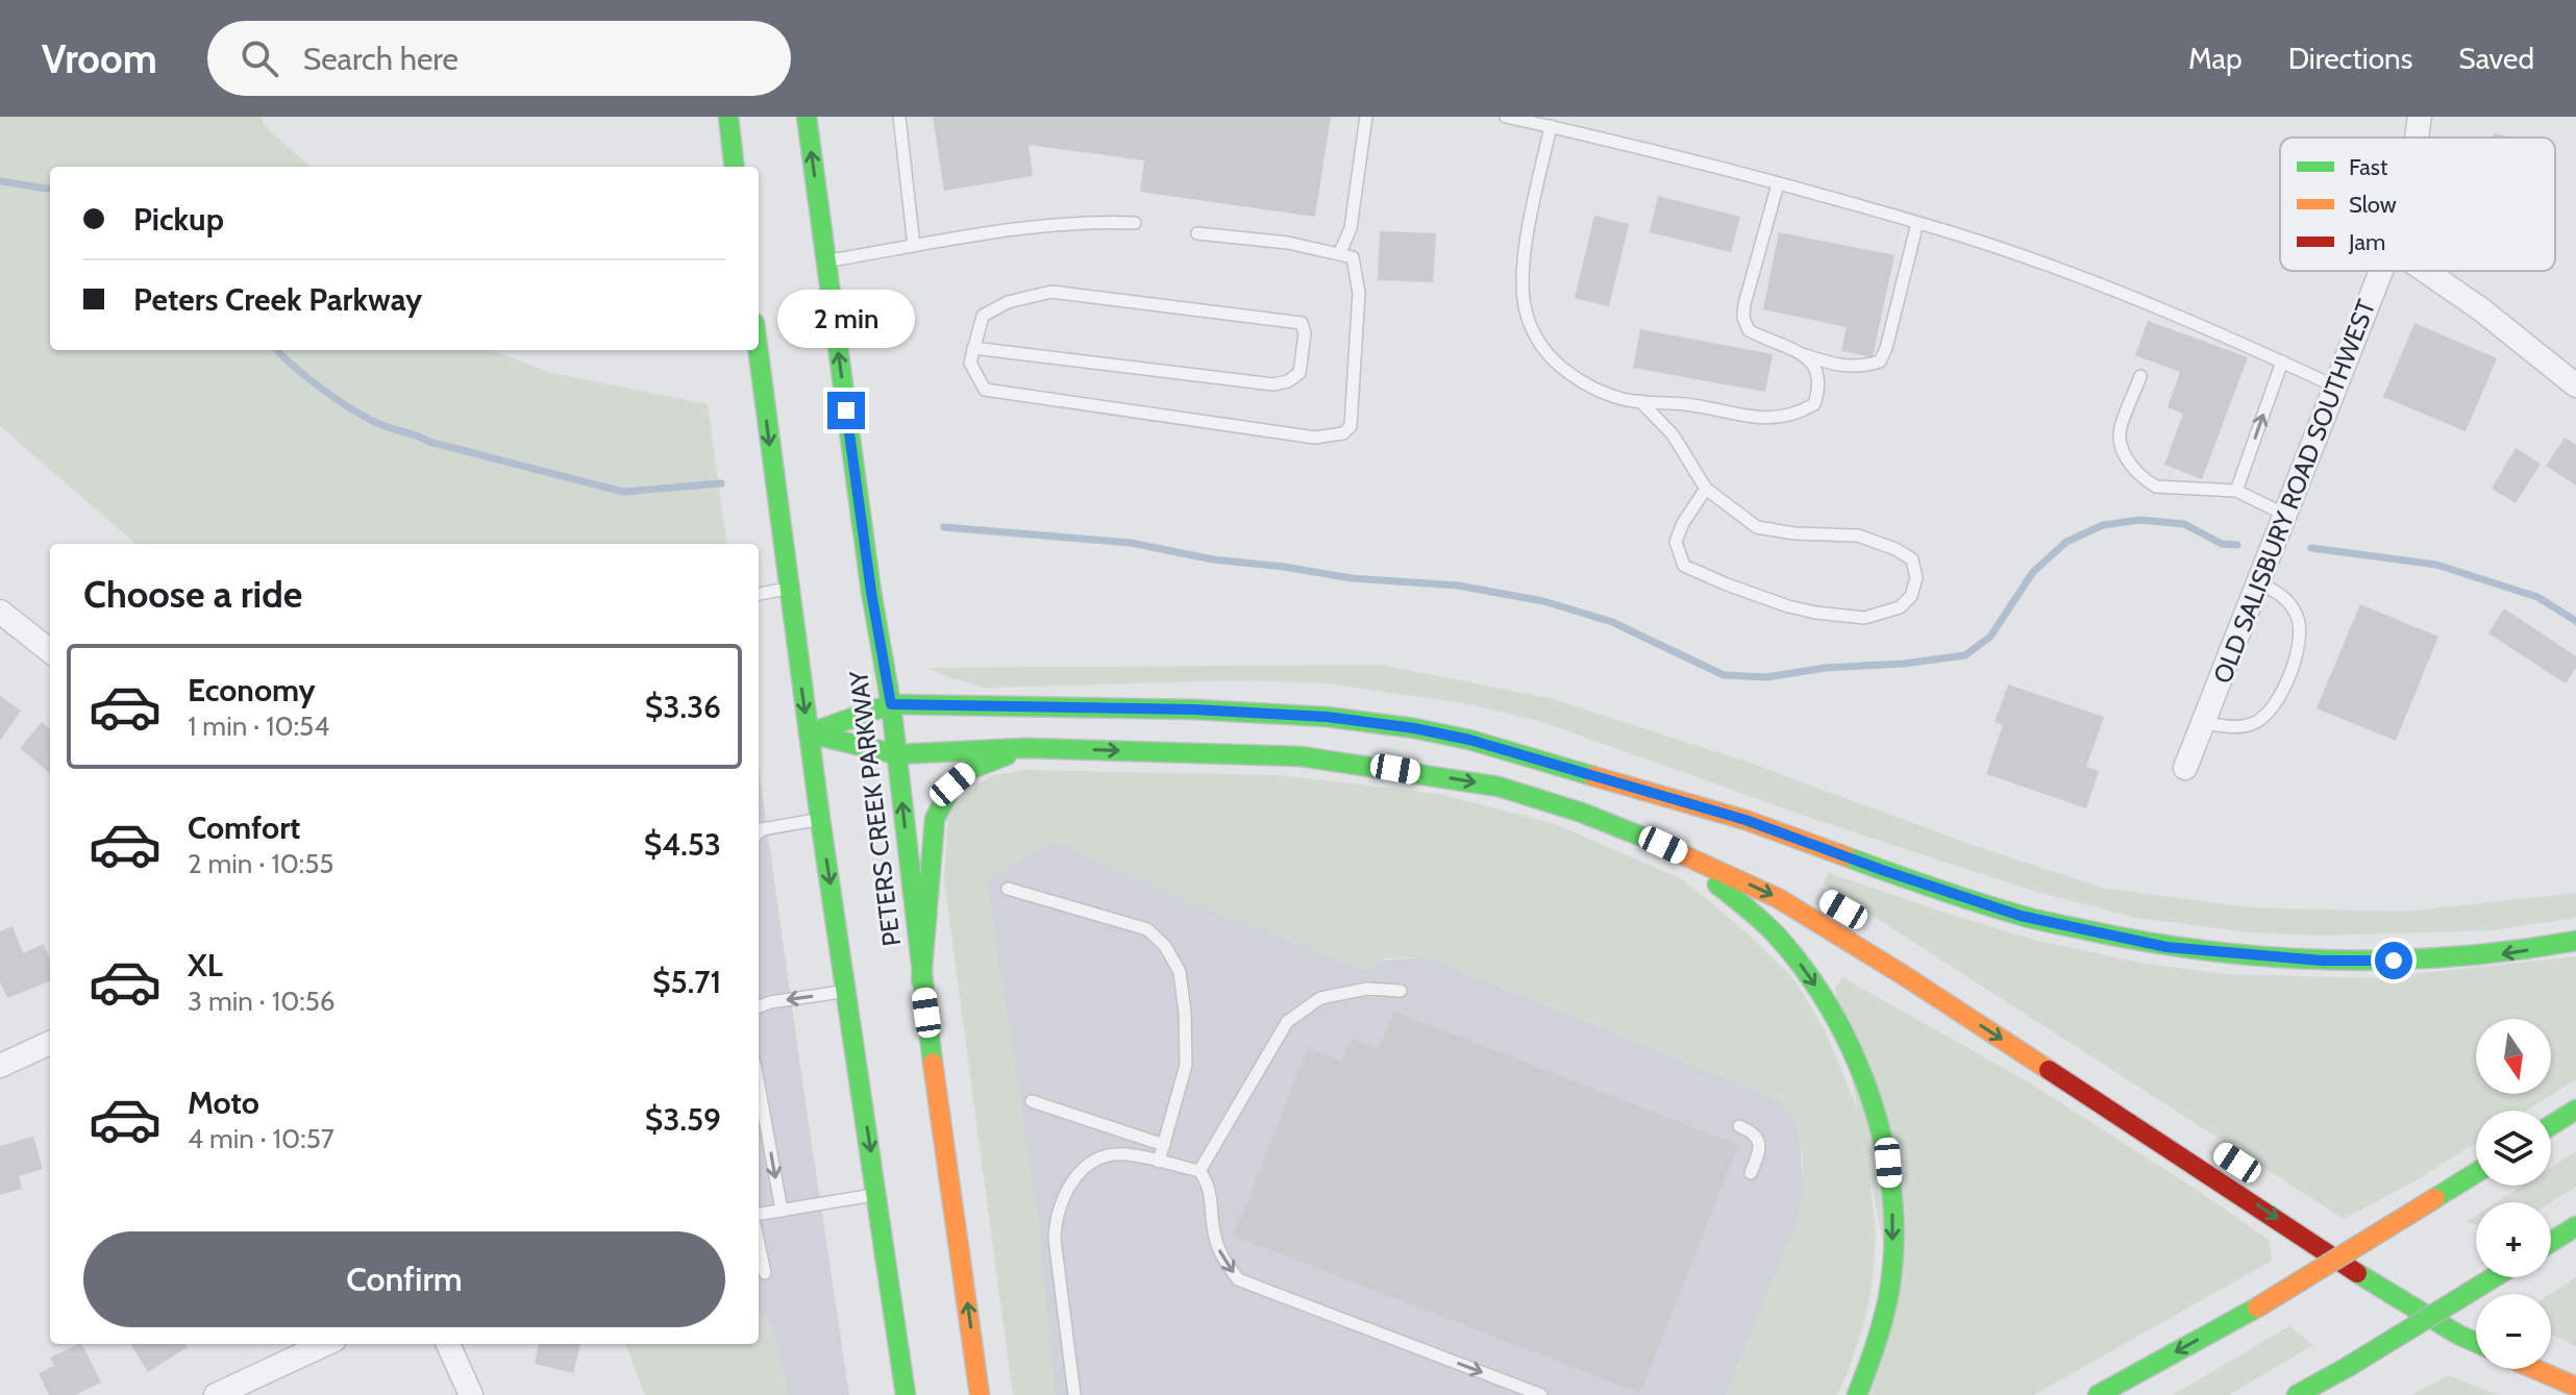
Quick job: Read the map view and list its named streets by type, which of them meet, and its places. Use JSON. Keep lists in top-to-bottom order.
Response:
{
  "streets": {
    "main road": ["PETERS CREEK PARKWAY"],
    "street": ["OLD SALISBURY ROAD SOUTHWEST"]
  },
  "legend": ["Fast", "Slow", "Jam"],
  "north": "bottom",
  "page": {
    "header": "Vroom",
    "search": "Search here",
    "nav": ["Map", "Directions", "Saved"],
    "banner": ["Pickup", "Peters Creek Parkway"],
    "bubble": "2 min",
    "heading": "Choose a ride",
    "list": [
      {
        "name": "Economy",
        "note": "1 min · 10:54",
        "value": "$3.36"
      },
      {
        "name": "Comfort",
        "note": "2 min · 10:55",
        "value": "$4.53"
      },
      {
        "name": "XL",
        "note": "3 min · 10:56",
        "value": "$5.71"
      },
      {
        "name": "Moto",
        "note": "4 min · 10:57",
        "value": "$3.59"
      }
    ],
    "map_buttons": ["+", "−"],
    "buttons": "Confirm"
  }
}
